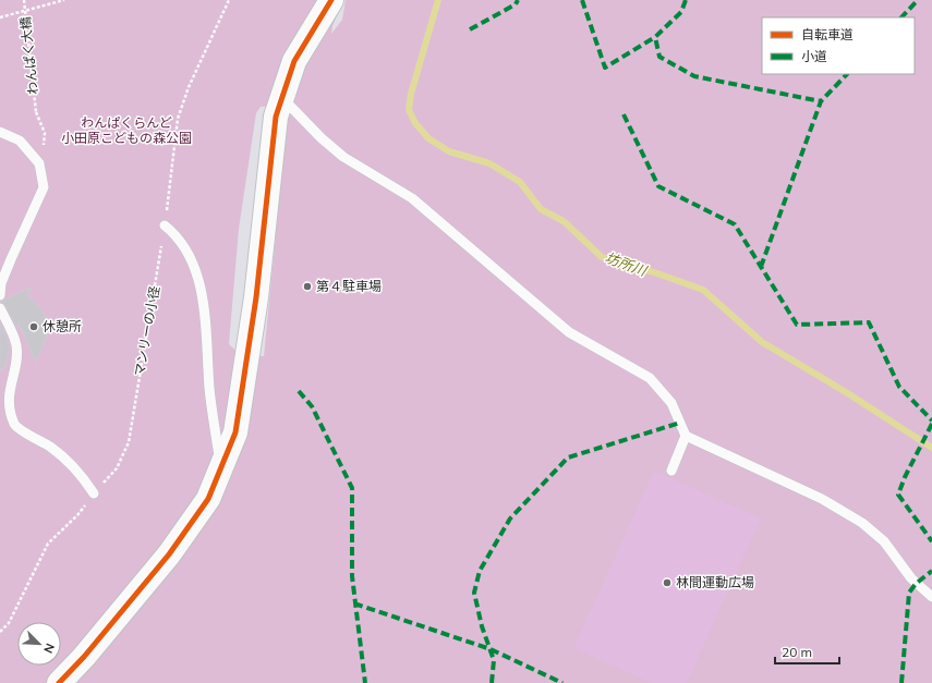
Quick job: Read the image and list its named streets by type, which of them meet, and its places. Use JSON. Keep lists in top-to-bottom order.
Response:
{
  "streets": {
    "path": ["わんぱく大橋", "マンリーの小径"]
  },
  "water": ["坊所川"],
  "parks": ["わんぱくらんど 小田原こどもの森公園"],
  "places": ["第４駐車場", "休憩所", "林間運動広場"],
  "legend": ["自転車道", "小道"],
  "scale_bar": "20 m",
  "north": "bottom right"
}
